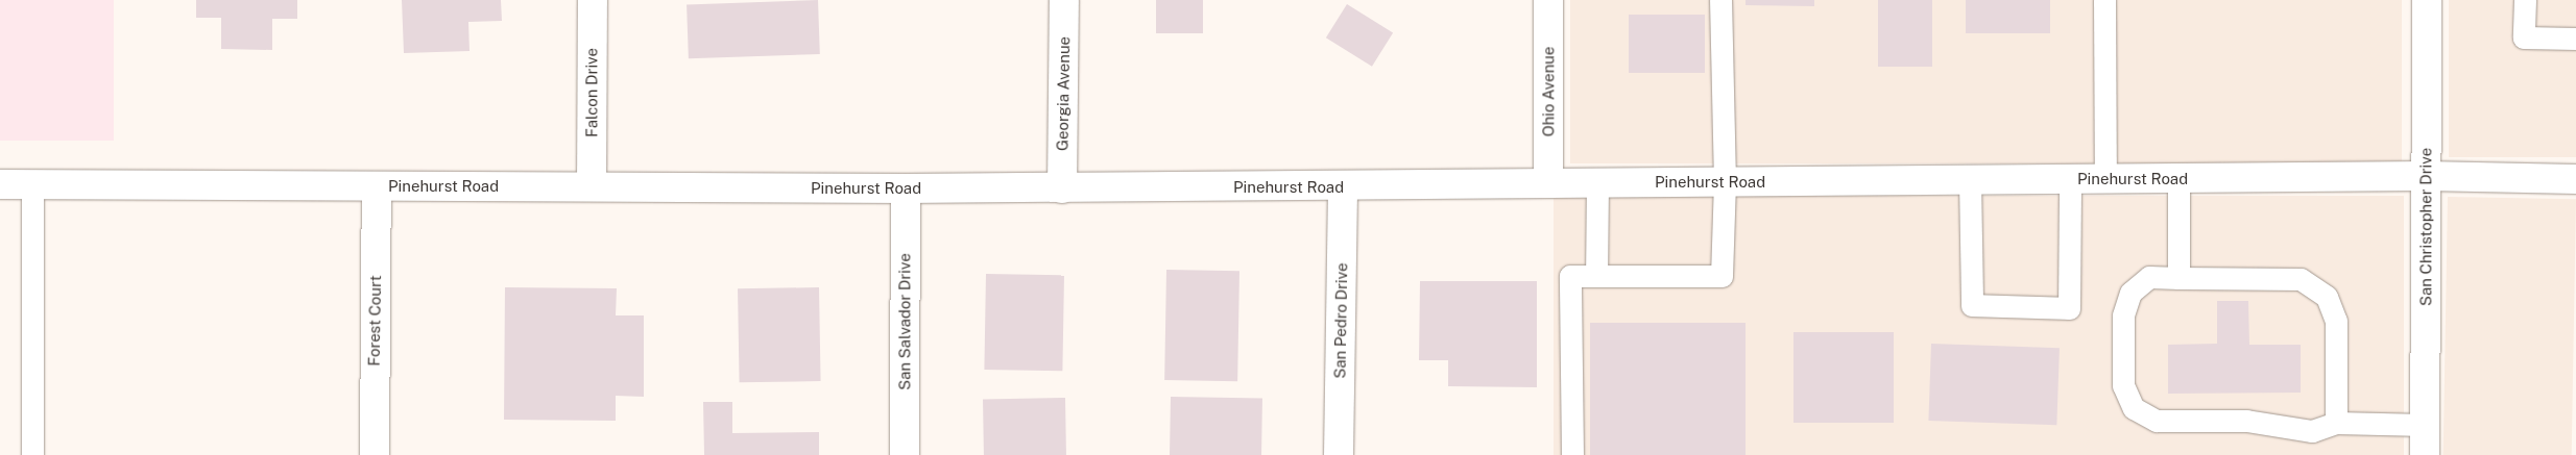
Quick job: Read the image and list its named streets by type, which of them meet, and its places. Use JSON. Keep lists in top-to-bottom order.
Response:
{
  "streets": {
    "street": [
      "Ohio Avenue",
      "Falcon Drive",
      "Georgia Avenue",
      "Pinehurst Road",
      "San Christopher Drive",
      "Forest Court",
      "San Pedro Drive",
      "San Salvador Drive"
    ]
  },
  "crossings": [
    ["Ohio Avenue", "Pinehurst Road"],
    ["Falcon Drive", "Pinehurst Road"],
    ["Georgia Avenue", "Pinehurst Road"],
    ["Pinehurst Road", "San Christopher Drive"],
    ["Pinehurst Road", "Forest Court"],
    ["Pinehurst Road", "San Pedro Drive"],
    ["Pinehurst Road", "San Salvador Drive"]
  ]
}
